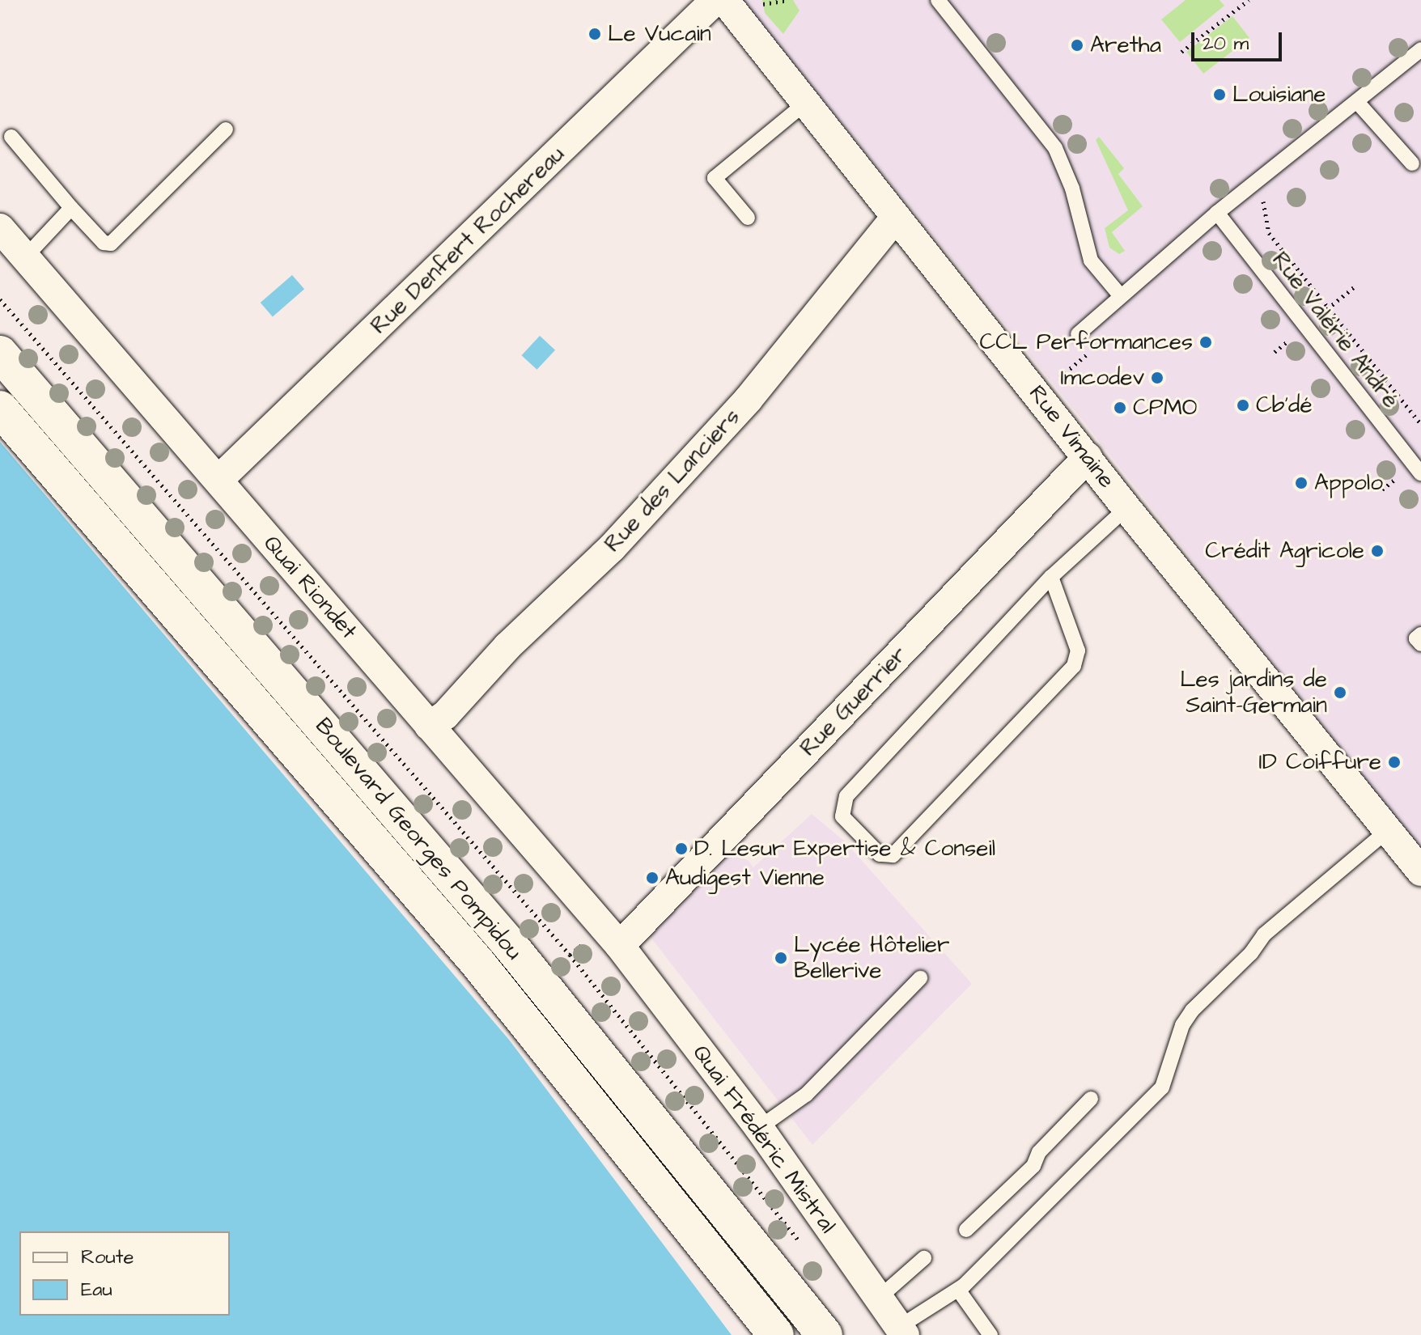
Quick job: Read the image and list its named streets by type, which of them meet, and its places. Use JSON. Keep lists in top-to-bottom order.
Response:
{
  "streets": {
    "main road": ["Boulevard Georges Pompidou"],
    "street": [
      "Rue Denfert Rochereau",
      "Rue Vimaine",
      "Rue des Lanciers",
      "Quai Riondet",
      "Rue Guerrier",
      "Quai Frédéric Mistral"
    ],
    "lane": ["Rue Valérie André"]
  },
  "crossings": [
    ["Rue Denfert Rochereau", "Quai Riondet"],
    ["Rue Vimaine", "Rue des Lanciers"],
    ["Rue Vimaine", "Rue Guerrier"],
    ["Rue des Lanciers", "Quai Riondet"],
    ["Quai Riondet", "Rue Guerrier"],
    ["Quai Riondet", "Quai Frédéric Mistral"],
    ["Rue Guerrier", "Quai Frédéric Mistral"]
  ],
  "places": [
    "Le Vucain",
    "Aretha",
    "Louisiane",
    "CCL Performances",
    "Imcodev",
    "Cb'dé",
    "CPMO",
    "Appolo",
    "Crédit Agricole",
    "Les jardins de Saint-Germain",
    "ID Coiffure",
    "D. Lesur Expertise & Conseil",
    "Audigest Vienne",
    "Lycée Hôtelier Bellerive"
  ],
  "legend": ["Route", "Eau"],
  "scale_bar": "20 m"
}
